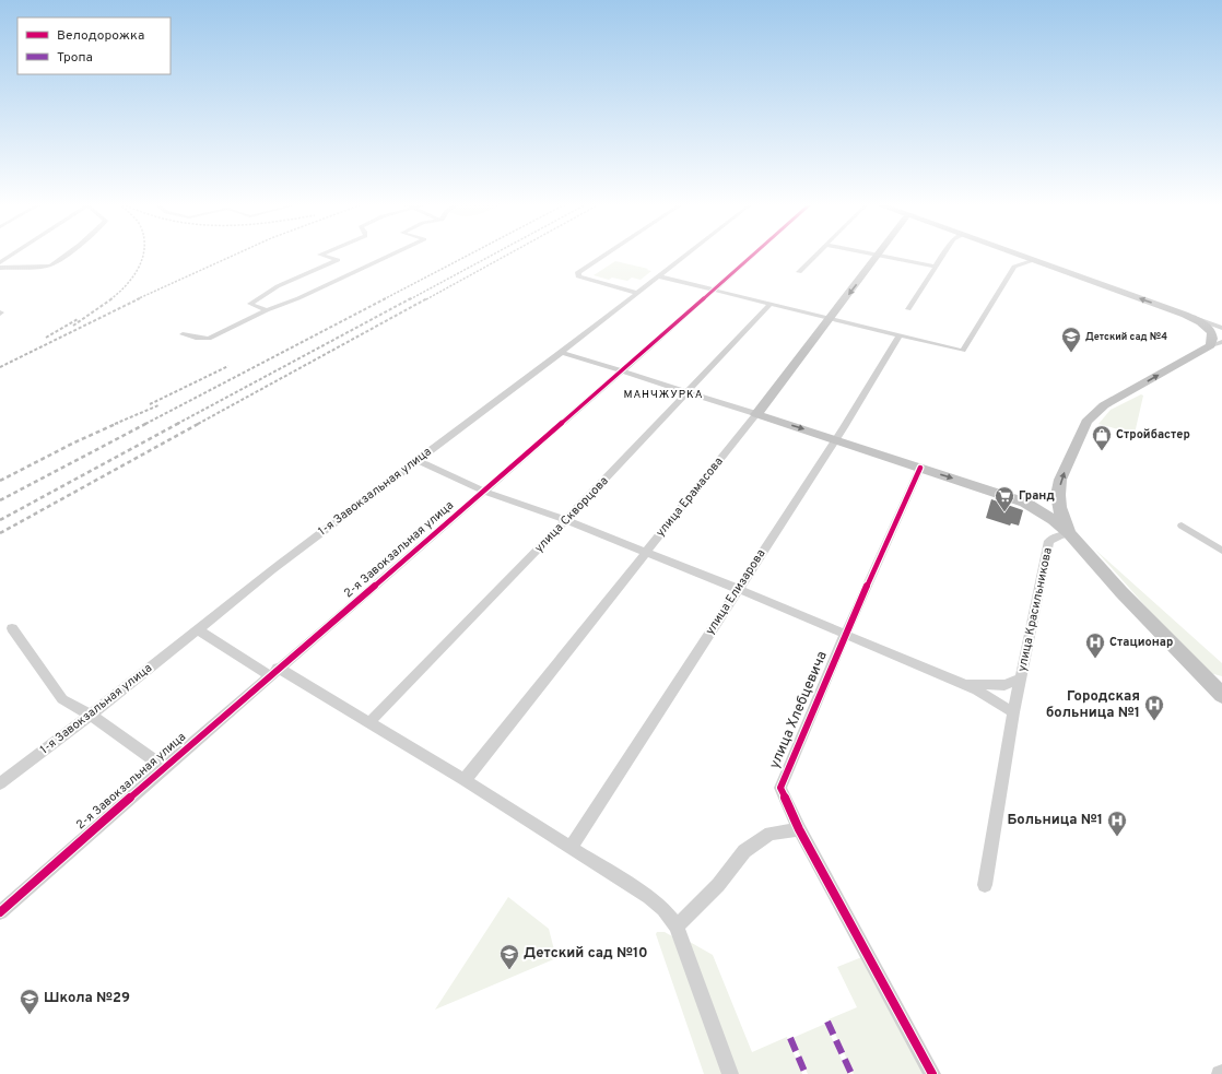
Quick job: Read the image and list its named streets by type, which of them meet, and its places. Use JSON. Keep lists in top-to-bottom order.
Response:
{
  "streets": {
    "main road": ["улица Ерамасова"],
    "street": [
      "1-я Завокзальная улица",
      "улица Скворцова",
      "2-я Завокзальная улица",
      "улица Елизарова",
      "улица Красильникова",
      "улица Хлебцевича"
    ]
  },
  "districts": ["МАНЧЖУРКА"],
  "places": {
    "school or university": ["Детский сад №4", "Детский сад №10", "Школа №29"],
    "shop": ["Стройбастер"],
    "supermarket": ["Гранд"],
    "hospital": ["Стационар", "Городская больница №1", "Больница №1"]
  },
  "legend": ["Велодорожка", "Тропа"]
}
